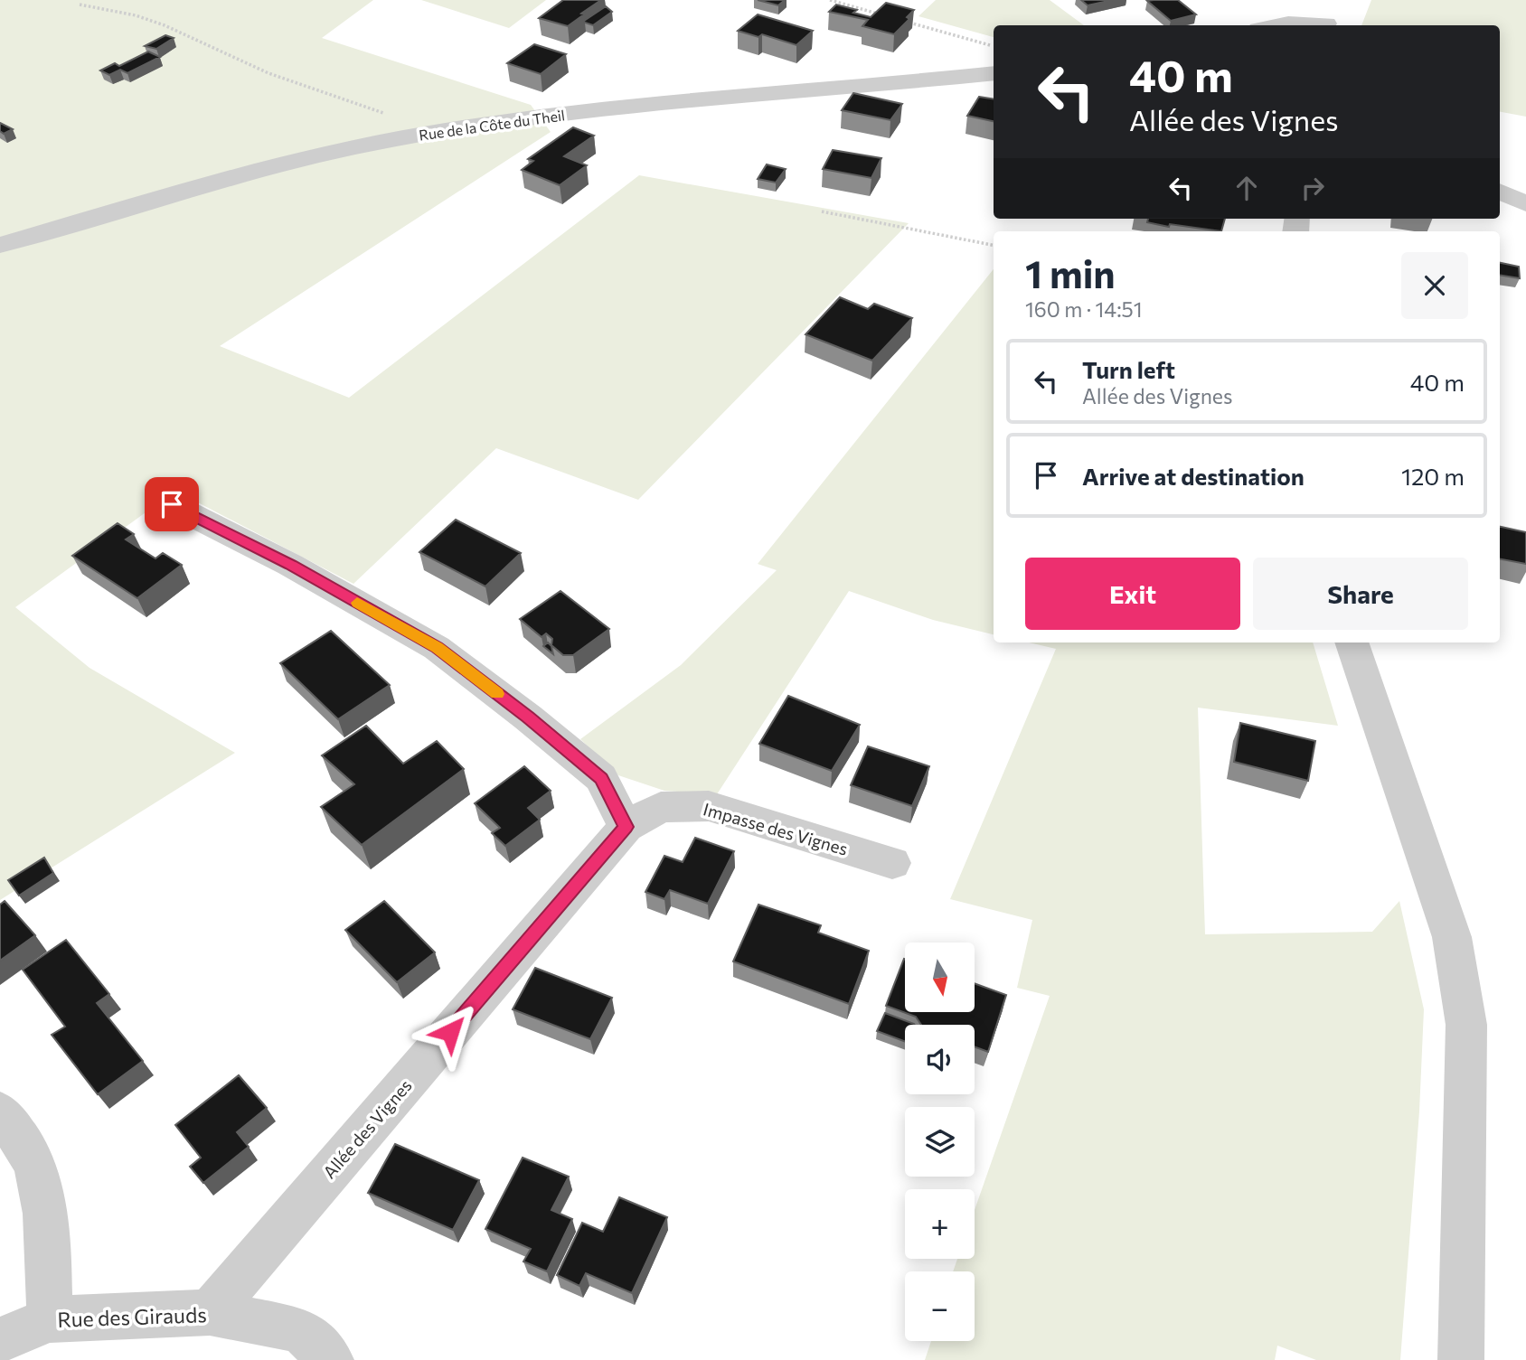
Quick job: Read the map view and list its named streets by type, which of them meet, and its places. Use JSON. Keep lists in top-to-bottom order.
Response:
{
  "streets": {
    "street": [
      "Rue de la Côte du Theil",
      "Impasse des Vignes",
      "Allée des Vignes",
      "Rue des Girauds"
    ]
  },
  "crossings": [
    ["Impasse des Vignes", "Allée des Vignes"],
    ["Allée des Vignes", "Rue des Girauds"]
  ],
  "north": "bottom",
  "page": {
    "turn": ["40 m", "Allée des Vignes"],
    "heading": ["1 min", "160 m · 14:51"],
    "list": [
      {
        "name": "Turn left",
        "note": "Allée des Vignes",
        "value": "40 m"
      },
      {
        "name": "Arrive at destination",
        "value": "120 m"
      }
    ],
    "buttons": ["Exit", "Share"],
    "map_buttons": ["+", "−"]
  }
}
